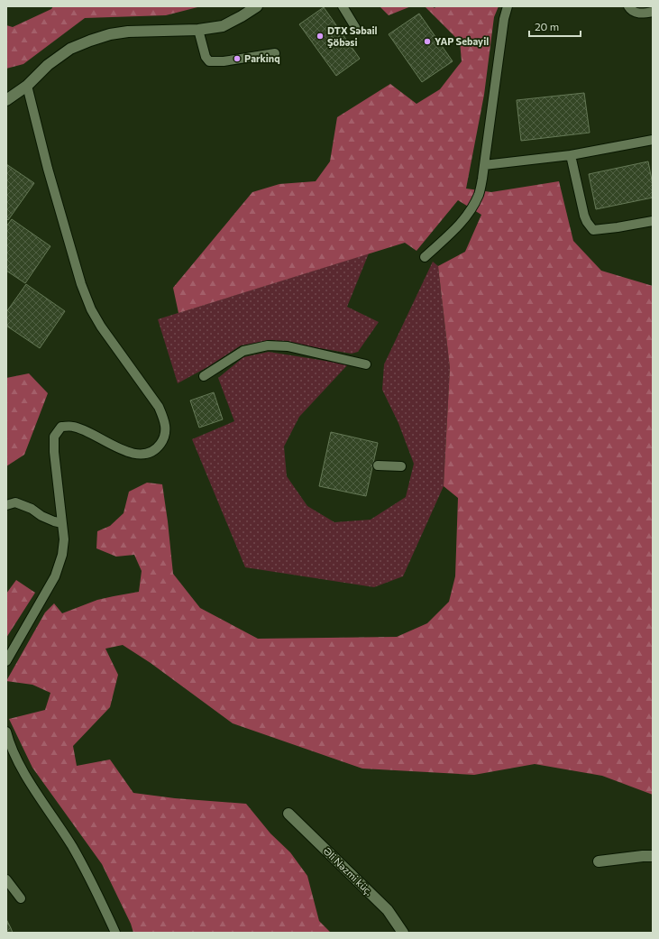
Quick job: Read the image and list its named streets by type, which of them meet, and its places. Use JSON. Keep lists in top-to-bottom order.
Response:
{
  "streets": {
    "street": ["Əli Nəzmi küç."]
  },
  "places": ["DTX Səbail Şöbəsi", "YAP Sebayil", "Parkinq"],
  "scale_bar": "20 m"
}
